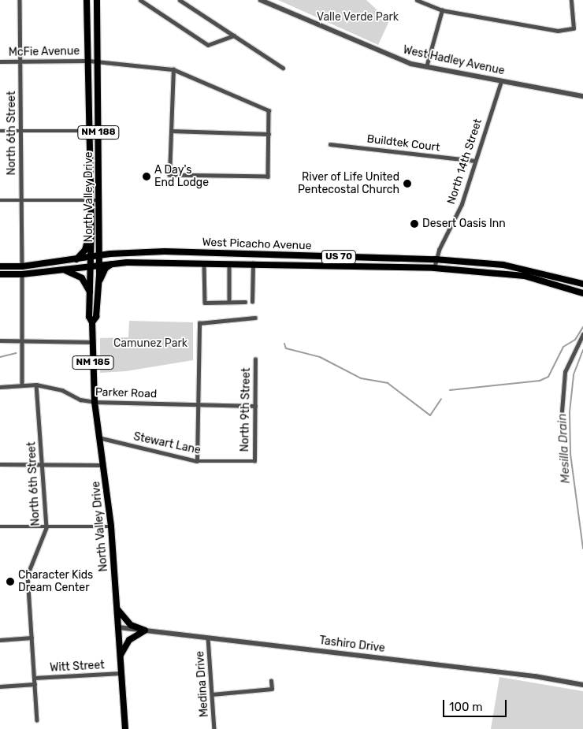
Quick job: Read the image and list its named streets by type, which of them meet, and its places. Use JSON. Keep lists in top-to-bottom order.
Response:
{
  "streets": {
    "main road": [
      "NM 188",
      "North Valley Drive",
      "West Picacho Avenue",
      "US 70",
      "NM 185"
    ],
    "street": [
      "McFie Avenue",
      "West Hadley Avenue",
      "North 6th Street",
      "Buildtek Court",
      "North 14th Street",
      "Parker Road",
      "North 9th Street",
      "Stewart Lane",
      "Tashiro Drive",
      "Witt Street",
      "Medina Drive"
    ]
  },
  "crossings": [
    ["McFie Avenue", "North 6th Street"],
    ["McFie Avenue", "North Valley Drive"],
    ["West Hadley Avenue", "North 14th Street"],
    ["North 6th Street", "West Picacho Avenue"],
    ["North 6th Street", "Parker Road"],
    ["North 6th Street", "Witt Street"],
    ["Buildtek Court", "North 14th Street"],
    ["North 14th Street", "West Picacho Avenue"],
    ["North Valley Drive", "West Picacho Avenue"],
    ["North Valley Drive", "Parker Road"],
    ["North Valley Drive", "Stewart Lane"],
    ["North Valley Drive", "Tashiro Drive"],
    ["North Valley Drive", "Witt Street"],
    ["Parker Road", "North 9th Street"],
    ["North 9th Street", "Stewart Lane"],
    ["Tashiro Drive", "Medina Drive"]
  ],
  "water": ["Mesilla Drain"],
  "parks": ["Valle Verde Park", "Camunez Park"],
  "places": [
    "A Day's End Lodge",
    "River of Life United Pentecostal Church",
    "Desert Oasis Inn",
    "Character Kids Dream Center"
  ],
  "scale_bar": "100 m"
}
